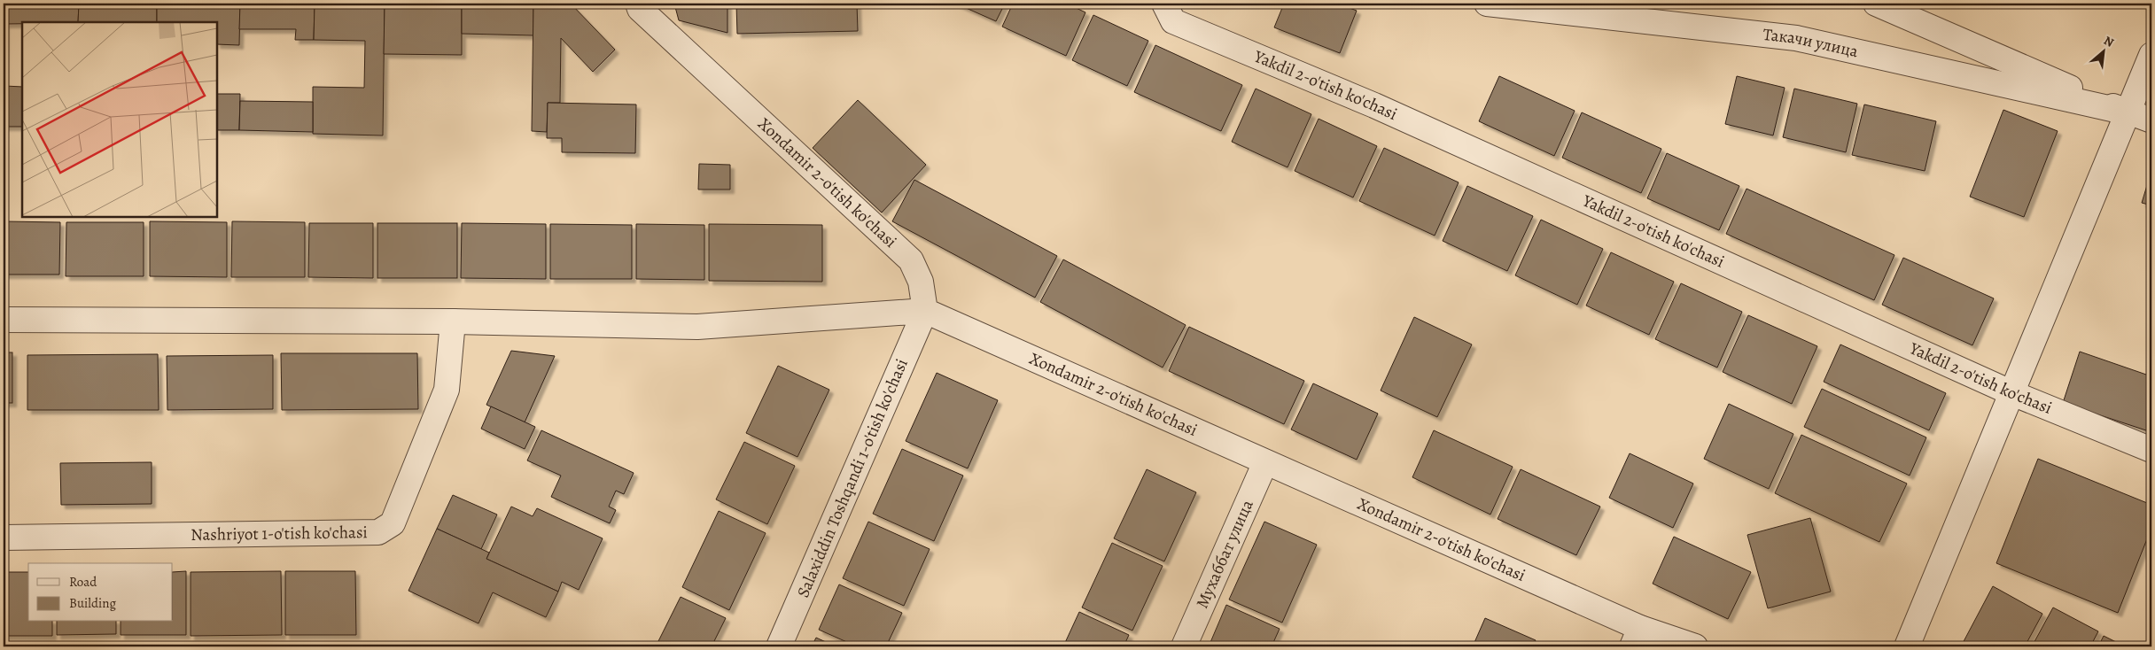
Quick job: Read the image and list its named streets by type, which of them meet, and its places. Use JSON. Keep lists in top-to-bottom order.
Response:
{
  "streets": {
    "street": [
      "Такачи улица",
      "Yakdil 2-o'tish ko'chasi",
      "Xondamir 2-o'tish ko'chasi",
      "Salaxiddin Toshqandi 1-o'tish ko'chasi",
      "Nashriyot 1-o'tish ko'chasi",
      "Мухаббат улица"
    ]
  },
  "crossings": [
    ["Xondamir 2-o'tish ko'chasi", "Salaxiddin Toshqandi 1-o'tish ko'chasi"],
    ["Xondamir 2-o'tish ko'chasi", "Мухаббат улица"]
  ],
  "legend": ["Road", "Building"],
  "north": "top right"
}
